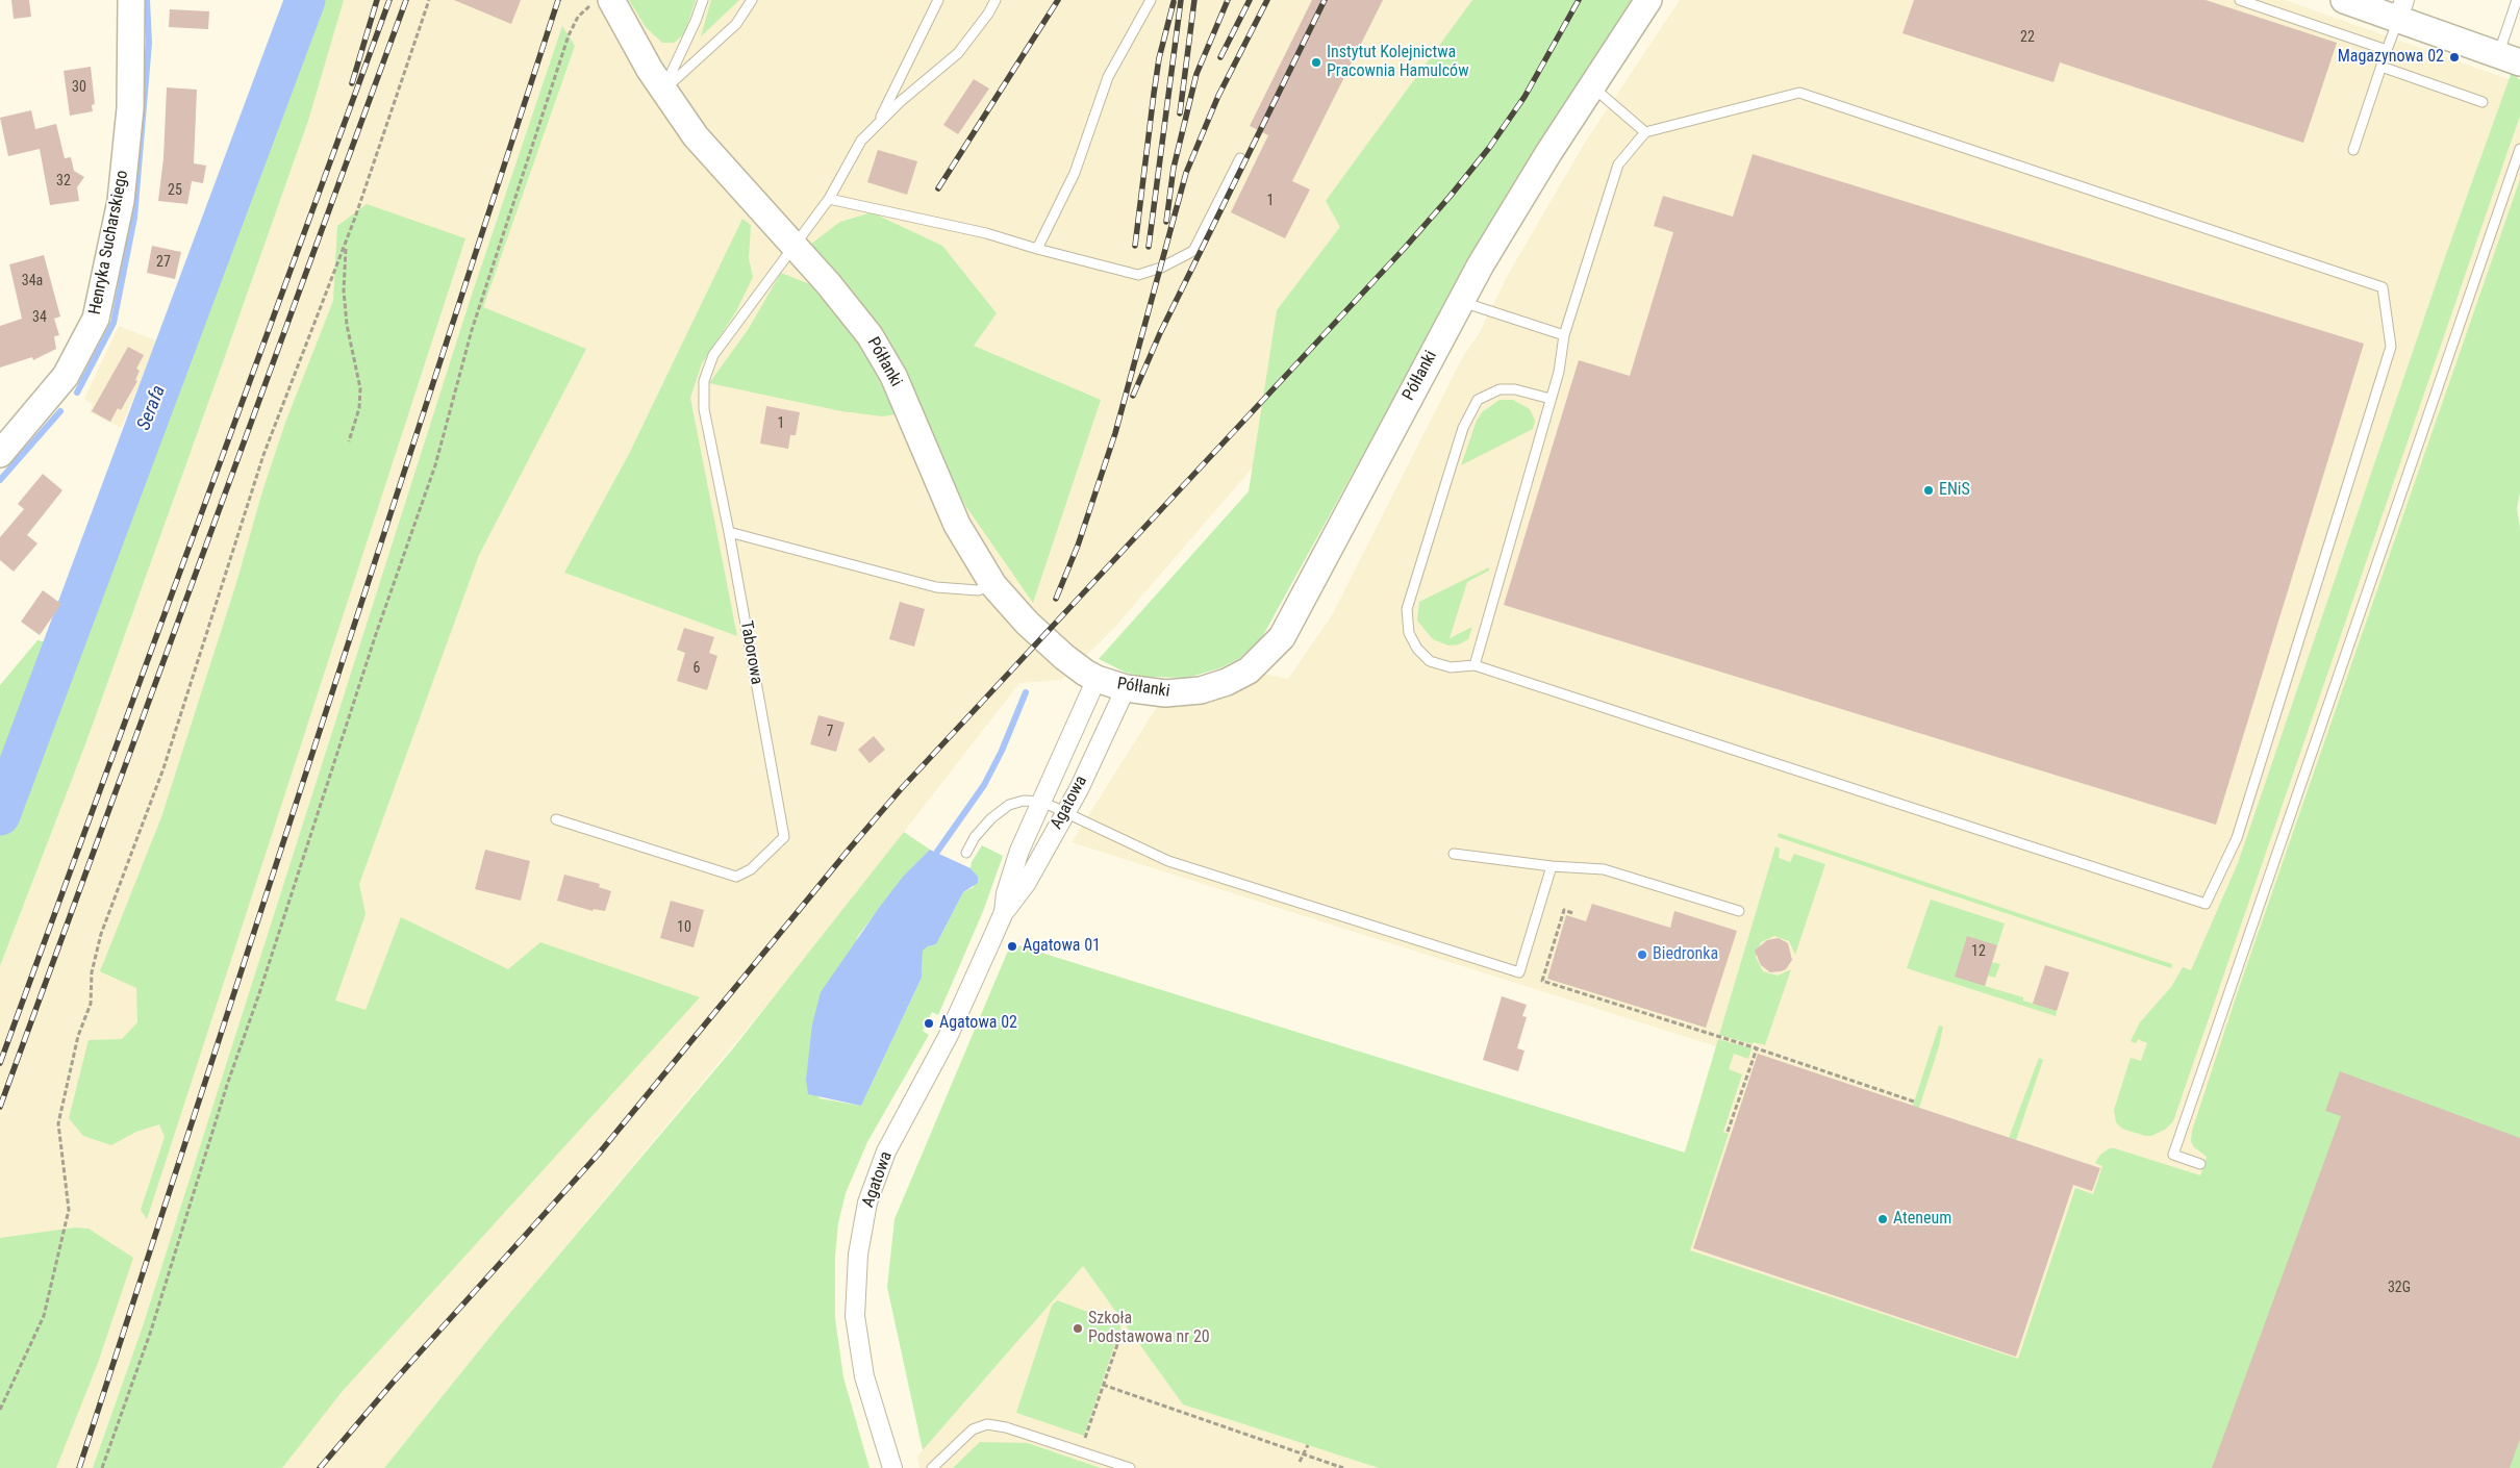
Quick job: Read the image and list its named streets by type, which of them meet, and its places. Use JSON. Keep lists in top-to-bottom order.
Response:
{
  "streets": {
    "street": ["Henryka Sucharskiego", "Półłanki", "Agatowa"],
    "lane": ["Taborowa"]
  },
  "crossings": [
    ["Półłanki", "Taborowa"],
    ["Półłanki", "Agatowa"]
  ],
  "water": ["Serafa"],
  "places": [
    "Magazynowa 02",
    "Instytut Kolejnictwa Pracownia Hamulców",
    "ENiS",
    "Agatowa 01",
    "Biedronka",
    "Agatowa 02",
    "Ateneum",
    "Szkoła Podstawowa nr 20"
  ],
  "house_numbers": [
    "22",
    "30",
    "32",
    "25",
    "1",
    "27",
    "34a",
    "34",
    "1",
    "6",
    "7",
    "10",
    "12",
    "32G"
  ]
}
